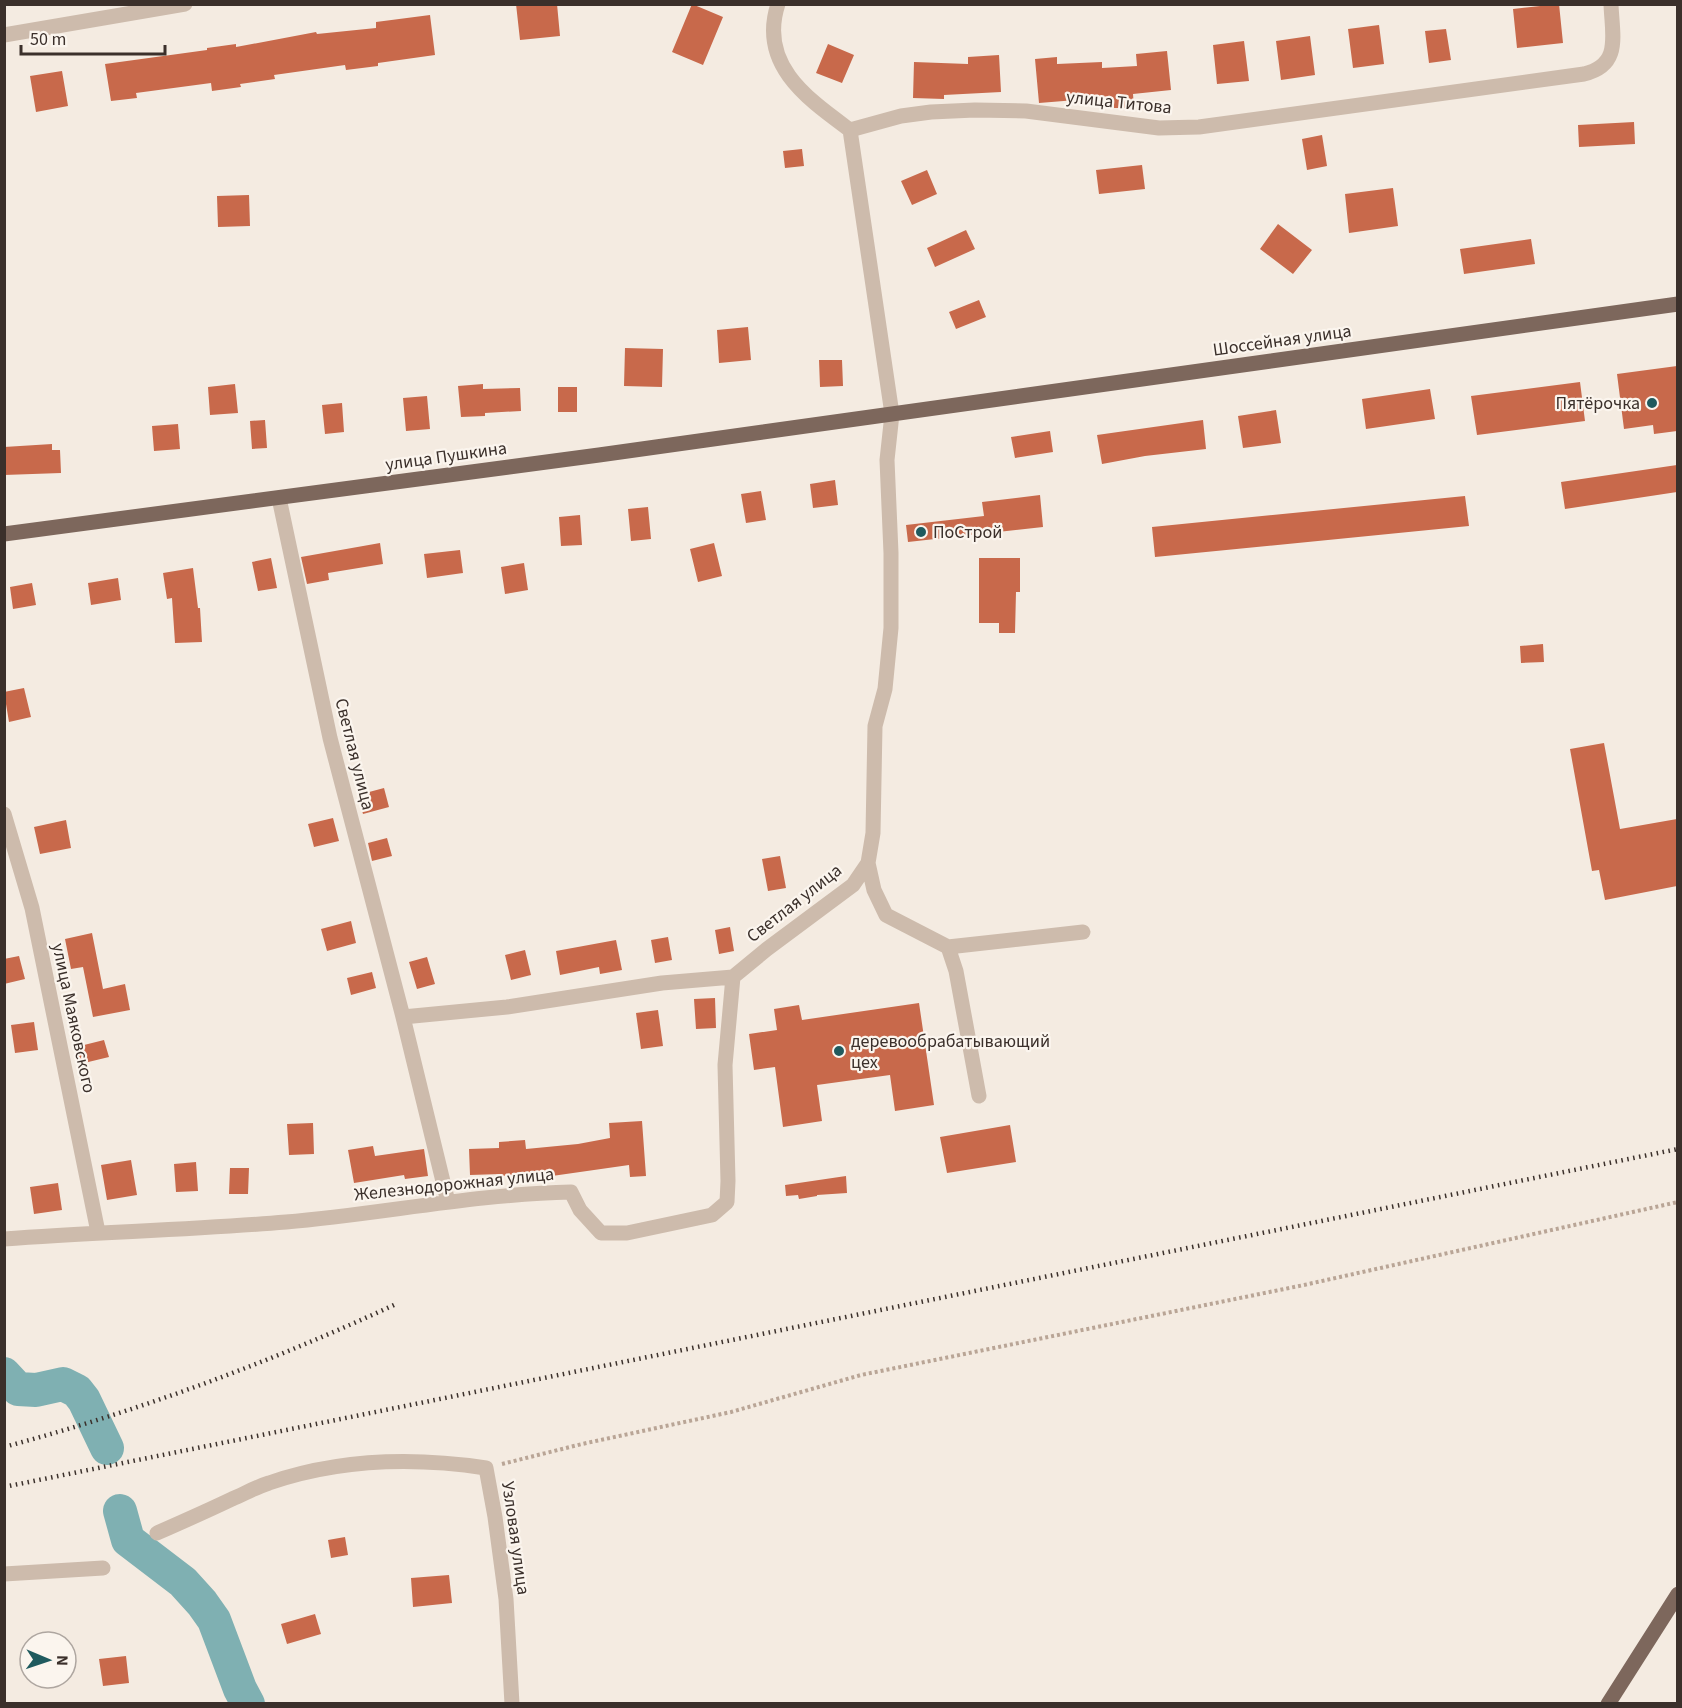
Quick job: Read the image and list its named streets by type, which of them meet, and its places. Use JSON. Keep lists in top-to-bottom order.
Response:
{
  "streets": {
    "main road": ["Шоссейная улица", "улица Пушкина"],
    "street": [
      "улица Титова",
      "Светлая улица",
      "улица Маяковского",
      "Железнодорожная улица",
      "Узловая улица"
    ]
  },
  "crossings": [
    ["Шоссейная улица", "улица Пушкина"],
    ["Шоссейная улица", "Светлая улица"],
    ["улица Пушкина", "Светлая улица"],
    ["Светлая улица", "Железнодорожная улица"],
    ["улица Маяковского", "Железнодорожная улица"]
  ],
  "places": ["Пятёрочка", "ПоСтрой", "деревообрабатывающий цех"],
  "scale_bar": "50 m",
  "north": "right"
}
